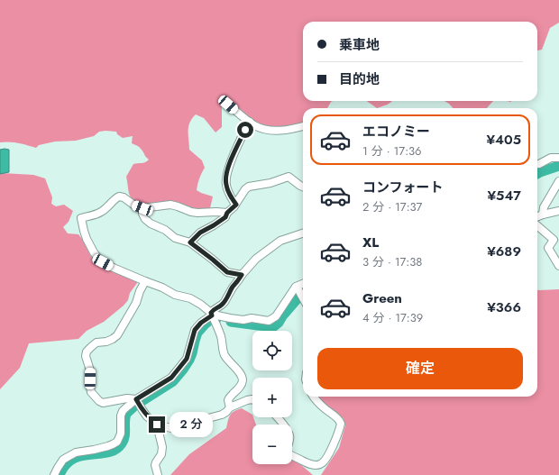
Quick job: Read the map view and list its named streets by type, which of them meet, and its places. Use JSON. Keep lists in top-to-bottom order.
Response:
{
  "page": {
    "banner": ["乗車地", "目的地"],
    "list": [
      {
        "name": "エコノミー",
        "note": "1 分 · 17:36",
        "value": "¥405"
      },
      {
        "name": "コンフォート",
        "note": "2 分 · 17:37",
        "value": "¥547"
      },
      {
        "name": "XL",
        "note": "3 分 · 17:38",
        "value": "¥689"
      },
      {
        "name": "Green",
        "note": "4 分 · 17:39",
        "value": "¥366"
      }
    ],
    "map_buttons": ["+", "−"],
    "buttons": "確定",
    "bubble": "2 分"
  }
}
